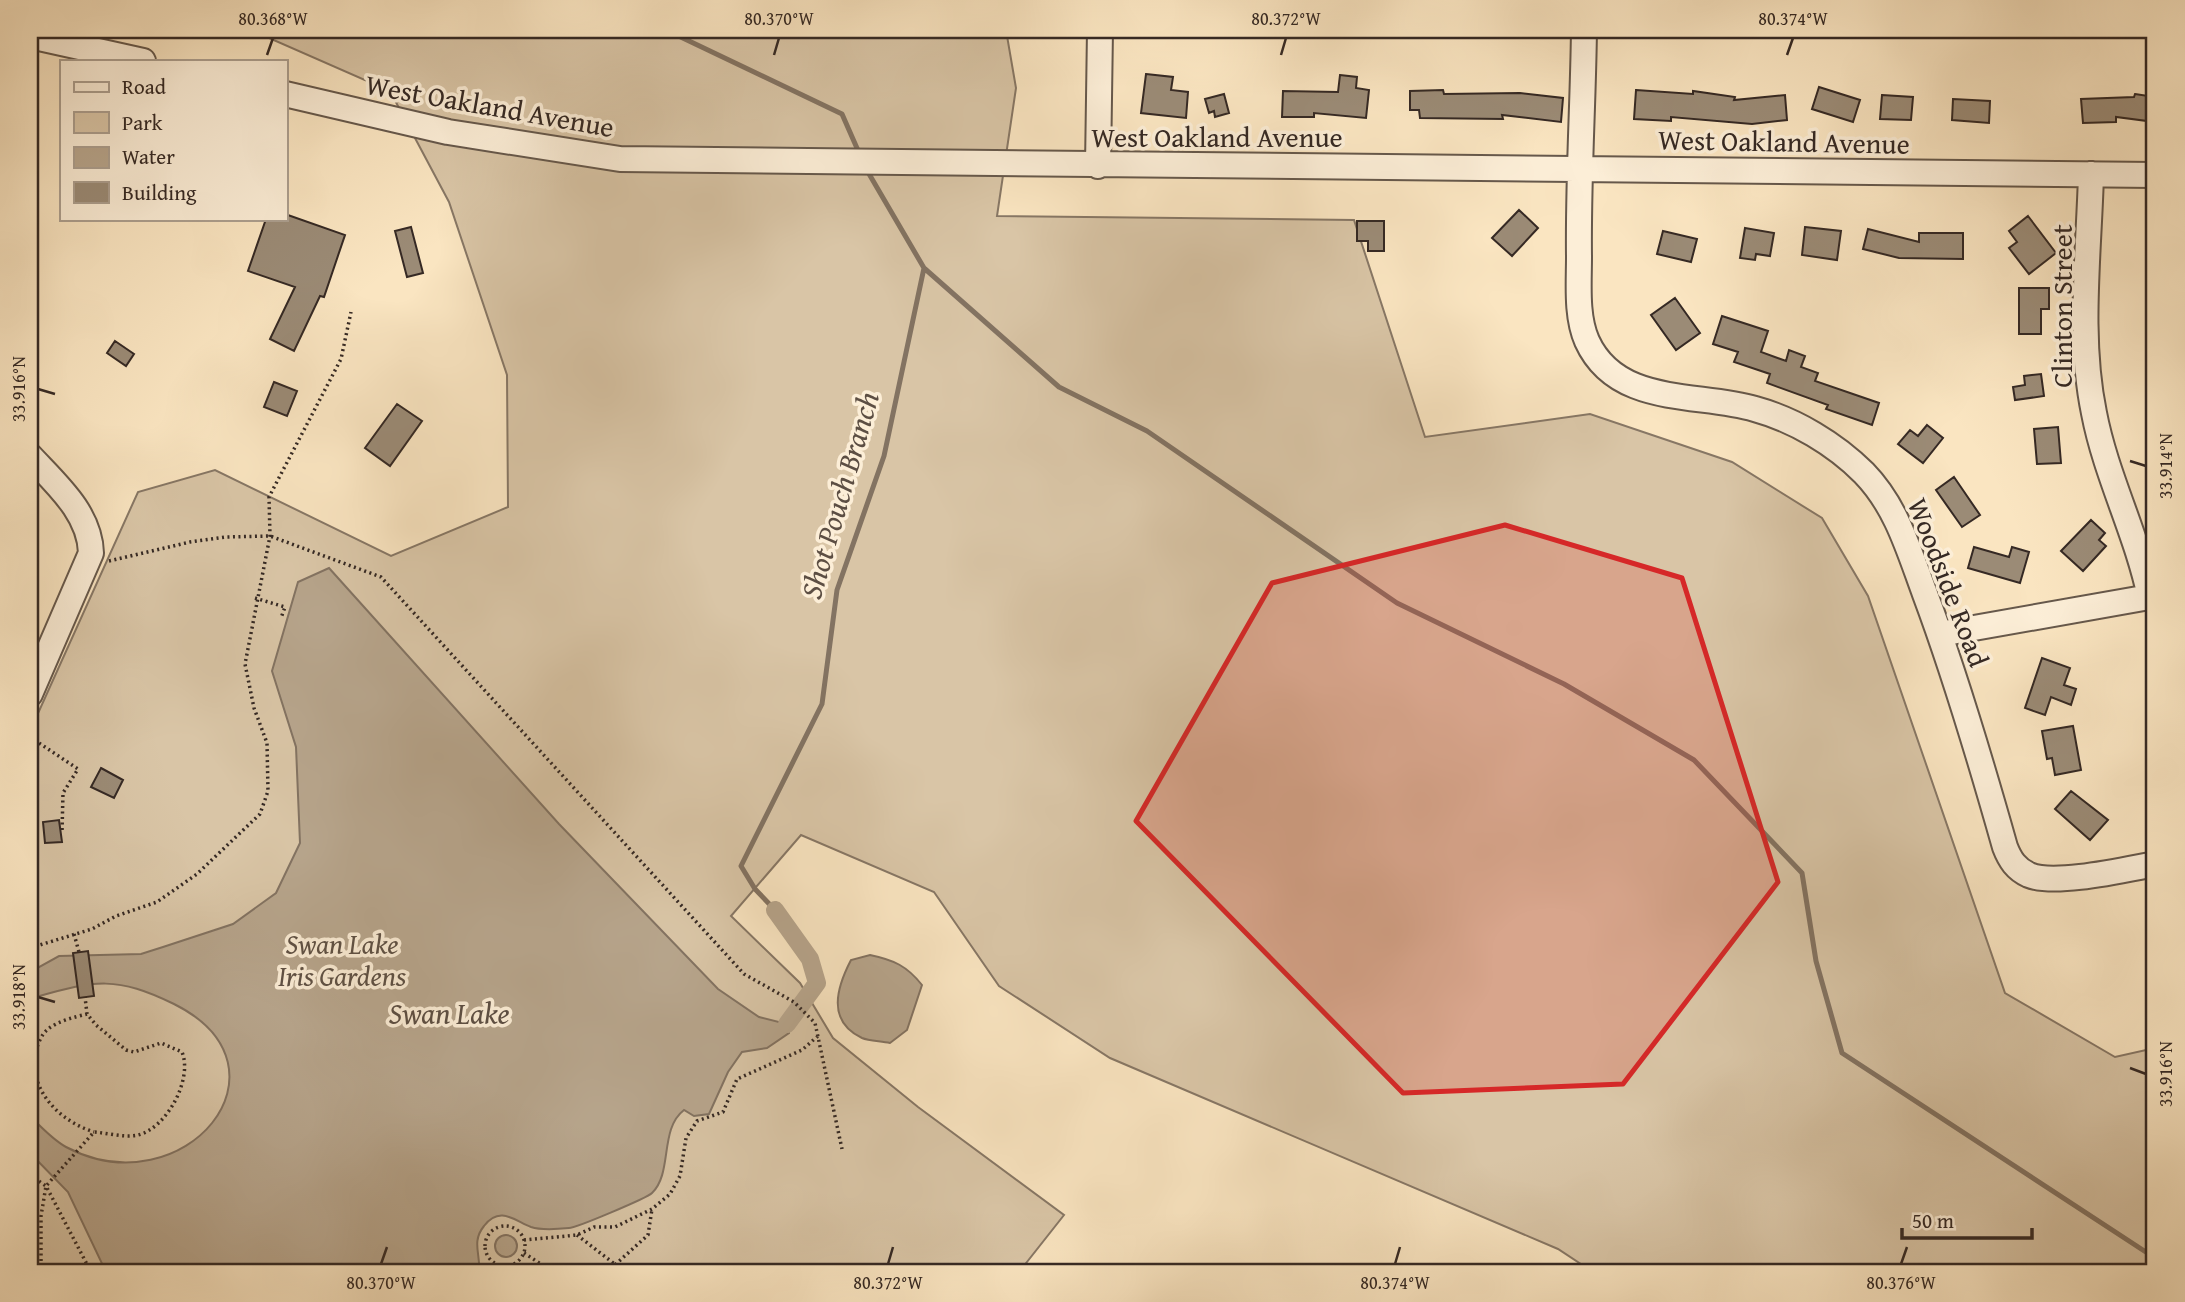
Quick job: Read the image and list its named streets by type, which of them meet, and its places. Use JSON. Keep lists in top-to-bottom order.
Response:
{
  "streets": {
    "street": ["West Oakland Avenue", "Clinton Street", "Woodside Road"]
  },
  "crossings": [
    ["West Oakland Avenue", "Clinton Street"],
    ["West Oakland Avenue", "Woodside Road"]
  ],
  "water": ["Shot Pouch Branch", "Swan Lake"],
  "parks": ["Swan Lake Iris Gardens"],
  "legend": [
    "Road",
    "Park",
    "Water",
    "Building"
  ],
  "scale_bar": "50 m",
  "coordinates": [
    "80.368°W",
    "80.370°W",
    "80.372°W",
    "80.374°W",
    "33.916°N",
    "33.914°N",
    "33.918°N",
    "80.376°W"
  ]
}
